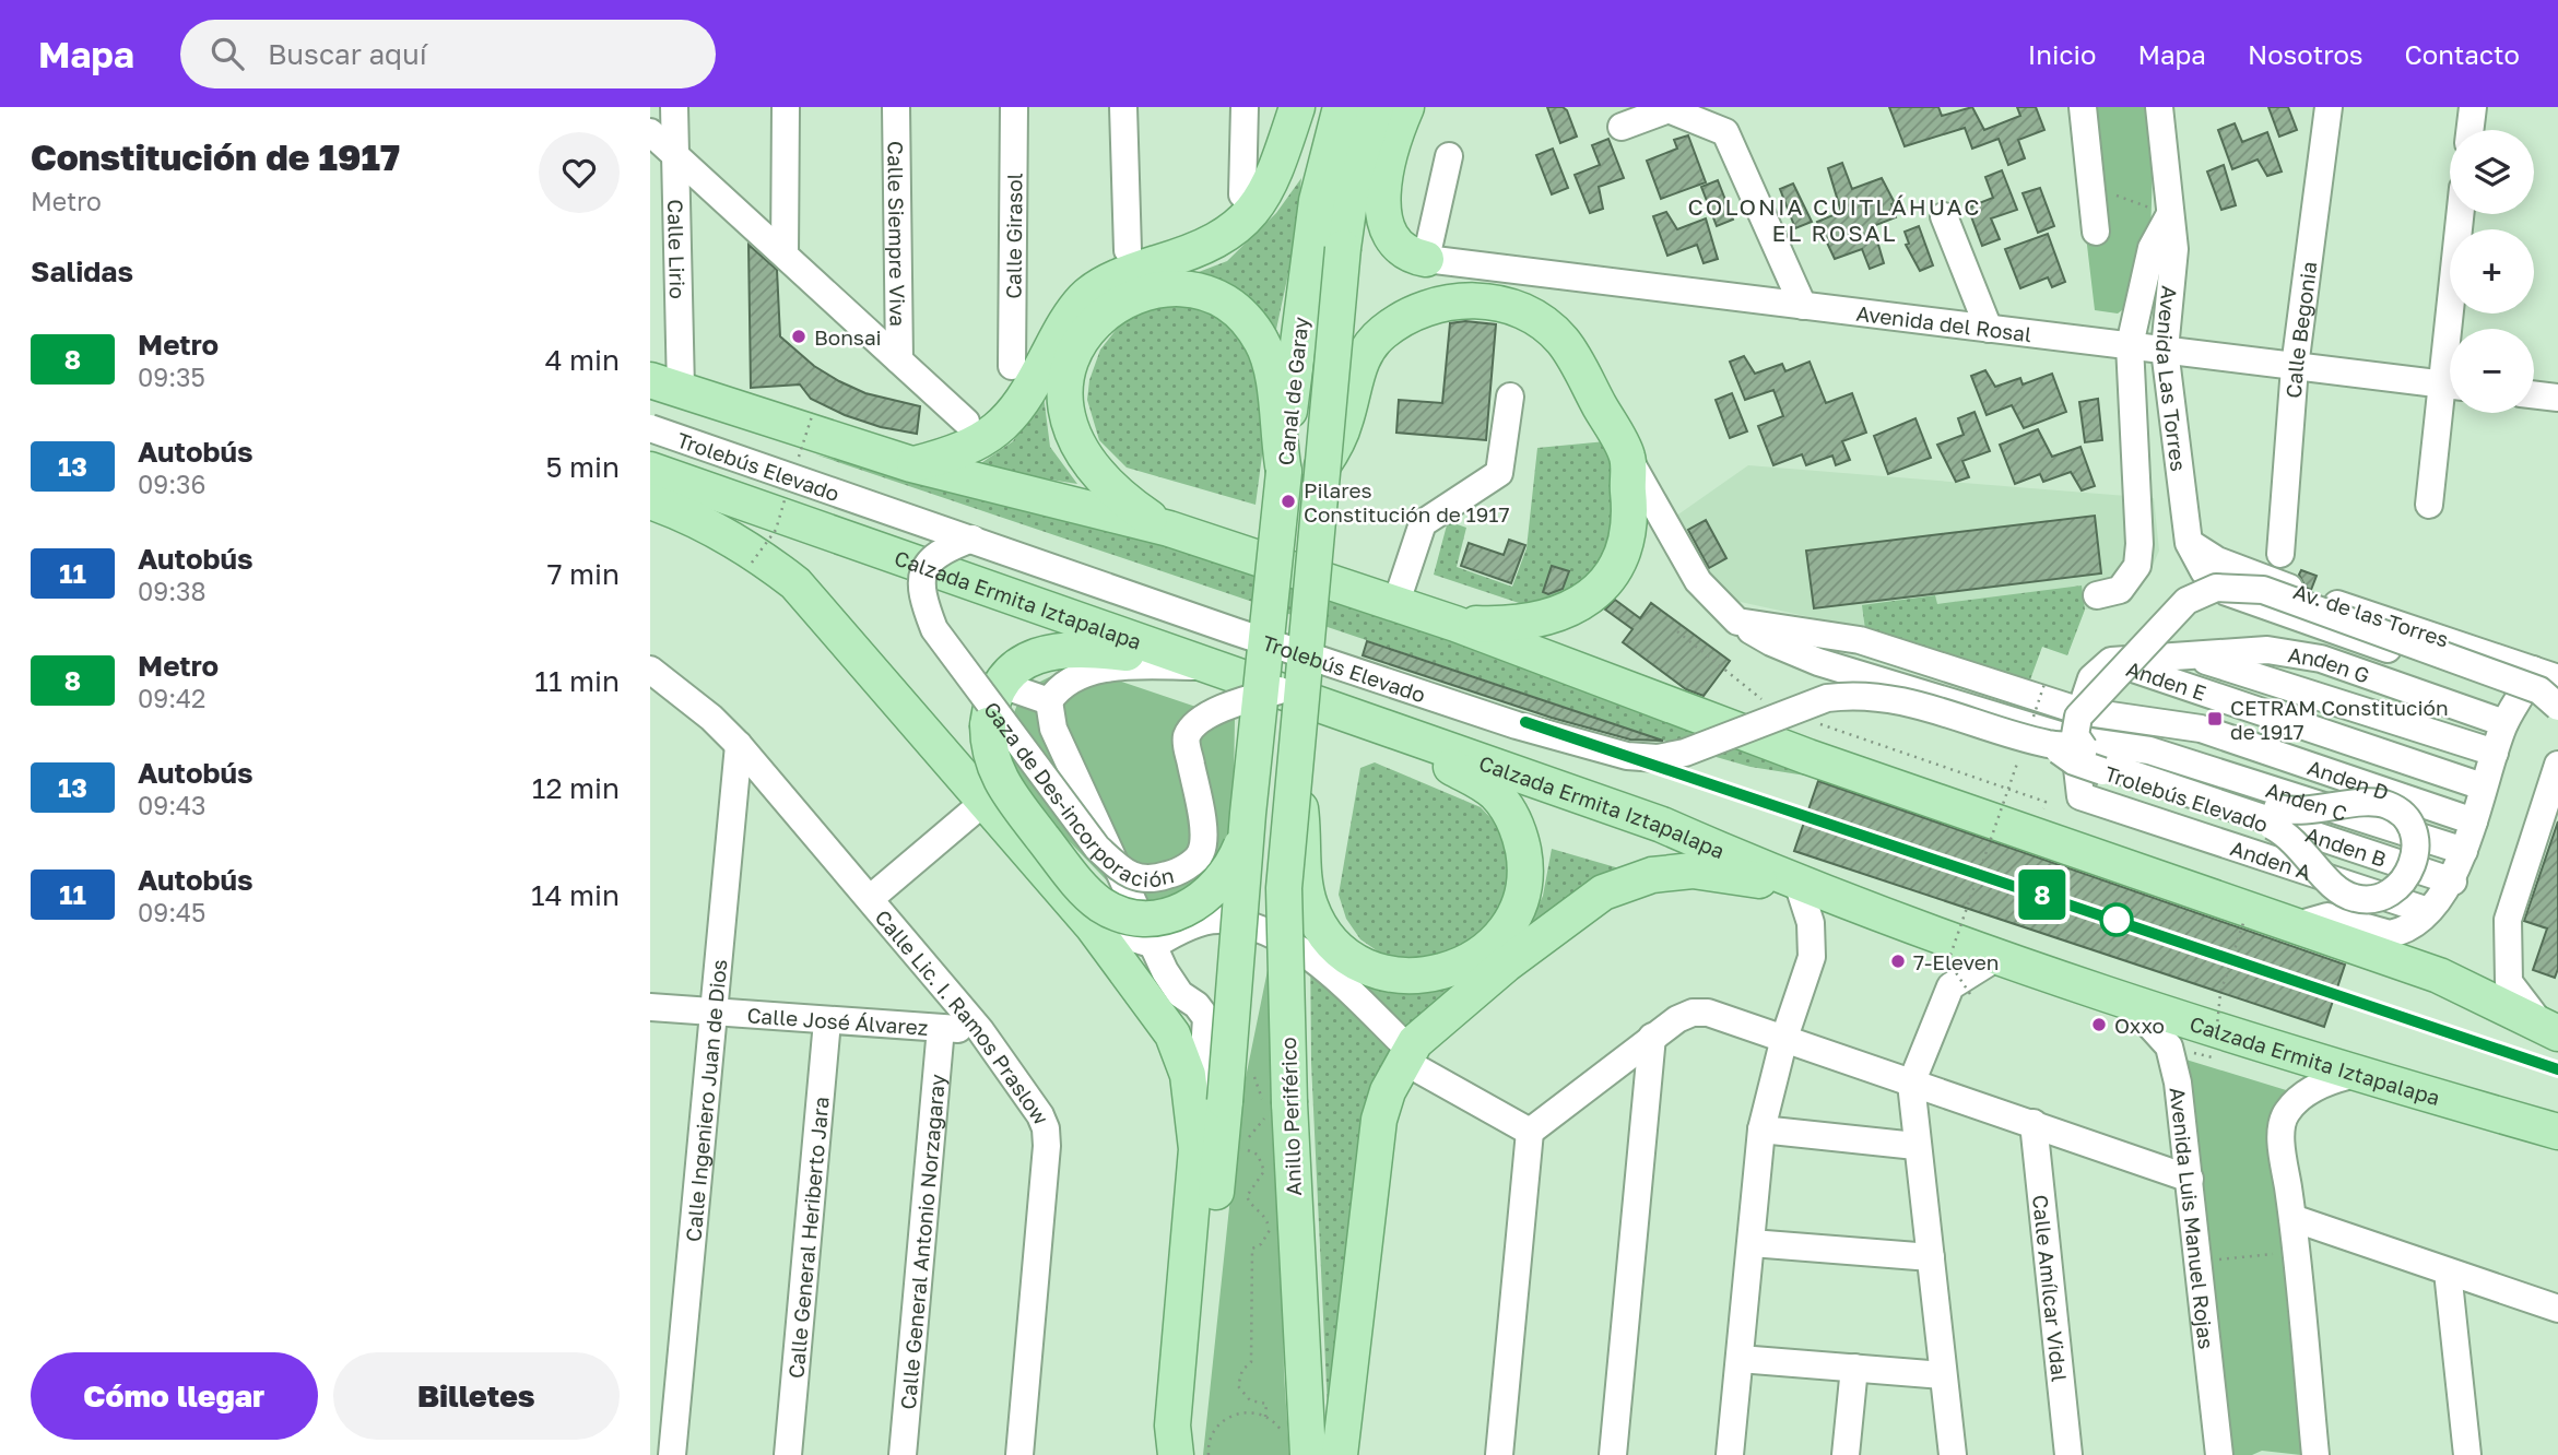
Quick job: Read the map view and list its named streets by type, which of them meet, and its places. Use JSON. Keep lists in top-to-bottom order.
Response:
{
  "streets": {
    "main road": ["Canal de Garay", "Calzada Ermita Iztapalapa", "Anillo Periférico"],
    "street": [
      "Calle Siempre Viva",
      "Calle Girasol",
      "Calle Lirio",
      "Avenida del Rosal",
      "Calle Begonia",
      "Avenida Las Torres",
      "Trolebús Elevado",
      "Av. de las Torres",
      "Anden G",
      "Anden E",
      "Anden D",
      "Gaza de Des-incorporación",
      "Anden C",
      "Anden B",
      "Anden A",
      "Calle Lic. I. Ramos Praslow",
      "Calle José Álvarez",
      "Calle Ingeniero Juan de Dios",
      "Avenida Luis Manuel Rojas",
      "Calle General Heriberto Jara",
      "Calle General Antonio Norzagaray",
      "Calle Amílcar Vidal"
    ]
  },
  "crossings": [
    ["Avenida del Rosal", "Calle Begonia"],
    ["Avenida del Rosal", "Avenida Las Torres"],
    ["Avenida Las Torres", "Av. de las Torres"],
    ["Canal de Garay", "Anillo Periférico"],
    ["Trolebús Elevado", "Gaza de Des-incorporación"],
    ["Trolebús Elevado", "Anden C"],
    ["Trolebús Elevado", "Anden B"],
    ["Trolebús Elevado", "Anden A"],
    ["Calzada Ermita Iztapalapa", "Gaza de Des-incorporación"],
    ["Calzada Ermita Iztapalapa", "Avenida Luis Manuel Rojas"],
    ["Anden G", "Anden E"],
    ["Anden C", "Anden B"],
    ["Anden C", "Anden A"],
    ["Anden B", "Anden A"],
    ["Calle Lic. I. Ramos Praslow", "Calle José Álvarez"],
    ["Calle Lic. I. Ramos Praslow", "Calle Ingeniero Juan de Dios"],
    ["Calle José Álvarez", "Calle Ingeniero Juan de Dios"],
    ["Calle José Álvarez", "Calle General Heriberto Jara"],
    ["Calle José Álvarez", "Calle General Antonio Norzagaray"]
  ],
  "districts": ["COLONIA CUITLÁHUAC EL ROSAL"],
  "places": {
    "other": [
      "Bonsai",
      "Pilares Constitución de 1917",
      "7-Eleven",
      "Oxxo"
    ],
    "transit": ["CETRAM Constitución de 1917"]
  },
  "lines": ["metro line 8"],
  "page": {
    "header": "Mapa",
    "search": "Buscar aquí",
    "nav": [
      "Inicio",
      "Mapa",
      "Nosotros",
      "Contacto"
    ],
    "heading": [
      ["Constitución de 1917", "Metro"],
      "Salidas"
    ],
    "on_map": "8",
    "map_buttons": ["+", "−"],
    "list": [
      {
        "mark": "8",
        "name": "Metro",
        "note": "09:35",
        "value": "4 min"
      },
      {
        "mark": "13",
        "name": "Autobús",
        "note": "09:36",
        "value": "5 min"
      },
      {
        "mark": "11",
        "name": "Autobús",
        "note": "09:38",
        "value": "7 min"
      },
      {
        "mark": "8",
        "name": "Metro",
        "note": "09:42",
        "value": "11 min"
      },
      {
        "mark": "13",
        "name": "Autobús",
        "note": "09:43",
        "value": "12 min"
      },
      {
        "mark": "11",
        "name": "Autobús",
        "note": "09:45",
        "value": "14 min"
      }
    ],
    "buttons": ["Cómo llegar", "Billetes"]
  }
}
